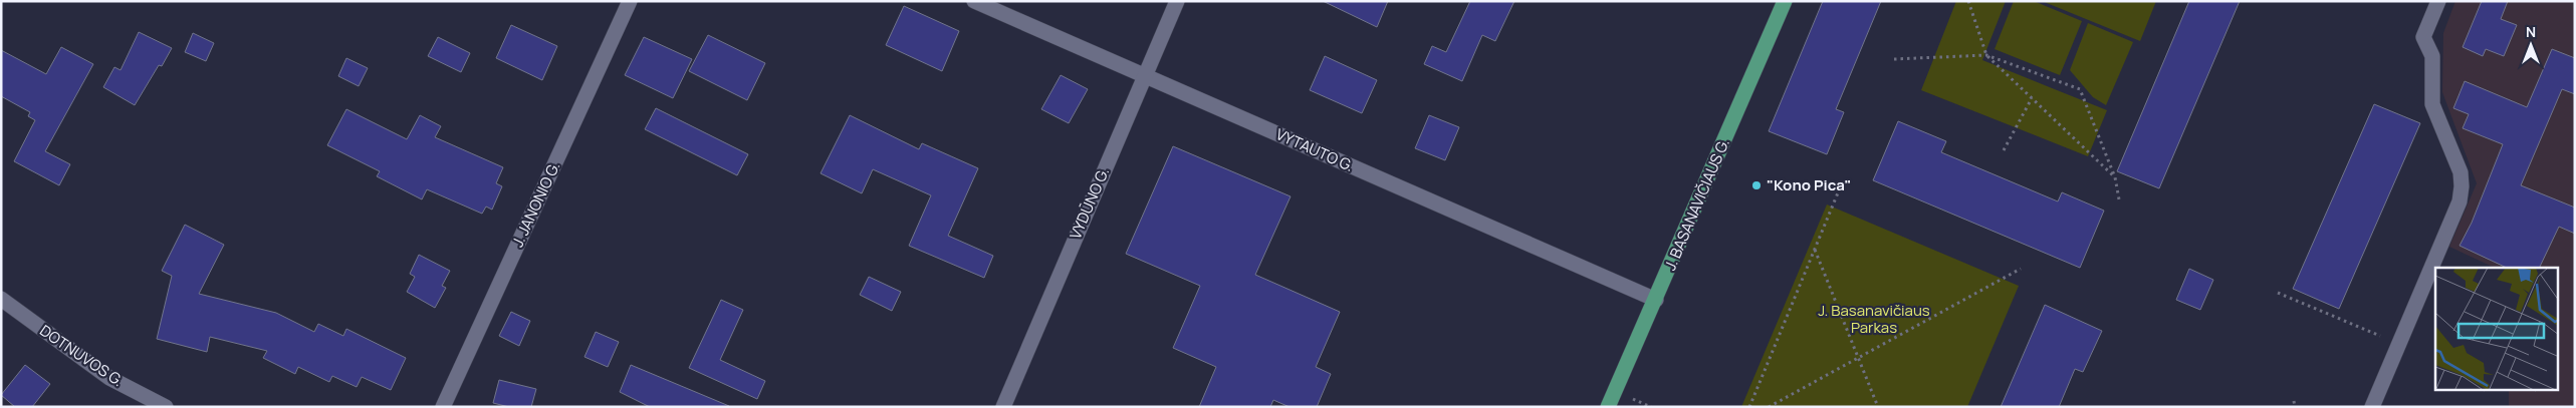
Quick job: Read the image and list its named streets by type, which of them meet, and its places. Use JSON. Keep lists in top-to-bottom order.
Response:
{
  "streets": {
    "main road": ["J. BASANAVIČIAUS G."],
    "street": [
      "VYTAUTO G.",
      "VYDŪNO G.",
      "J. JANONIO G.",
      "DOTNUVOS G."
    ]
  },
  "crossings": [
    ["VYTAUTO G.", "VYDŪNO G."],
    ["VYTAUTO G.", "J. BASANAVIČIAUS G."]
  ],
  "parks": ["J. Basanavičiaus Parkas"],
  "places": ["\"Kono Pica\""],
  "north": "top"
}
